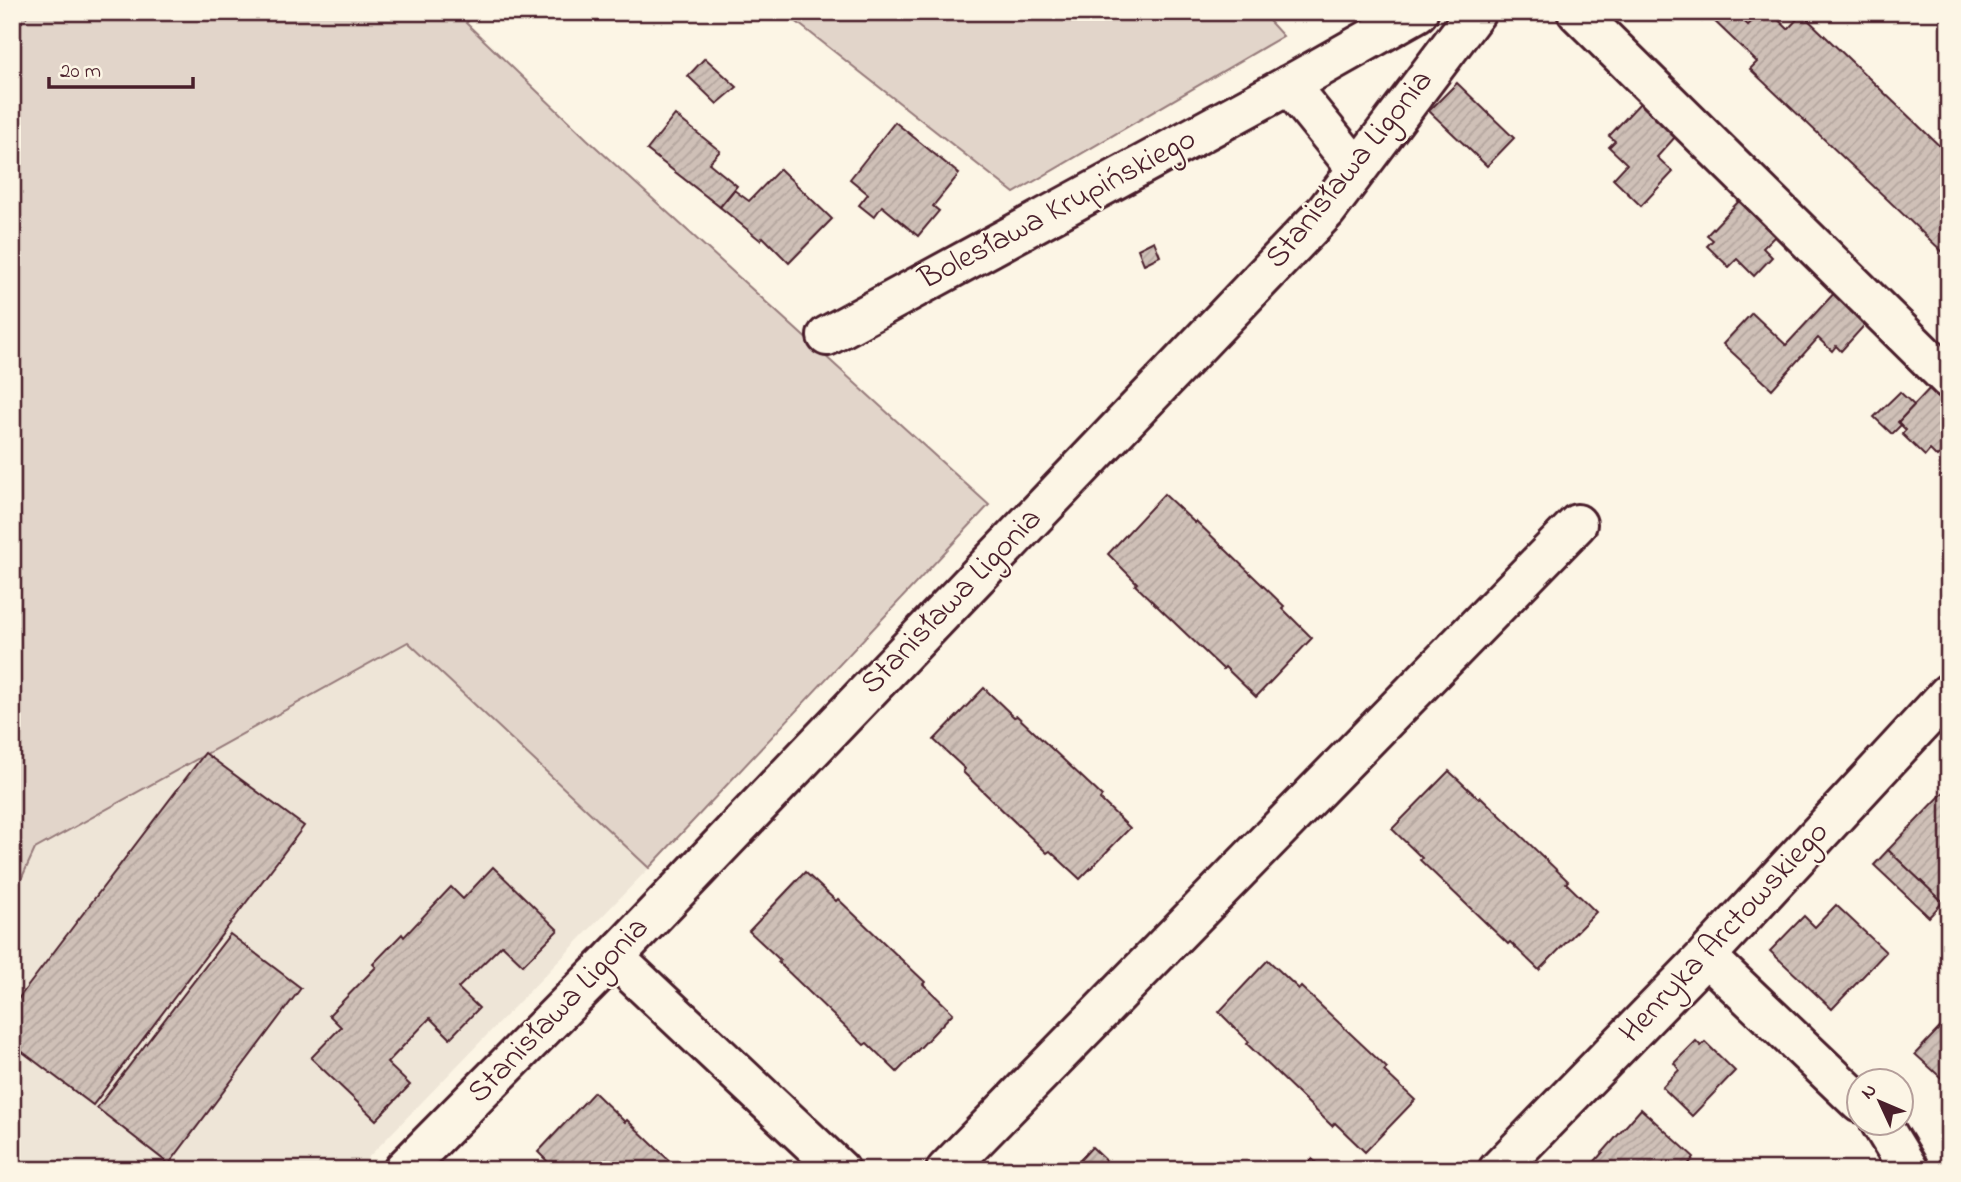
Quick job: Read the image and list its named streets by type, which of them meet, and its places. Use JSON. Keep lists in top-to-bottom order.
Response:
{
  "streets": {
    "street": ["Stanisława Ligonia", "Bolesława Krupińskiego", "Henryka Arctowskiego"]
  },
  "scale_bar": "20 m",
  "north": "top left"
}
